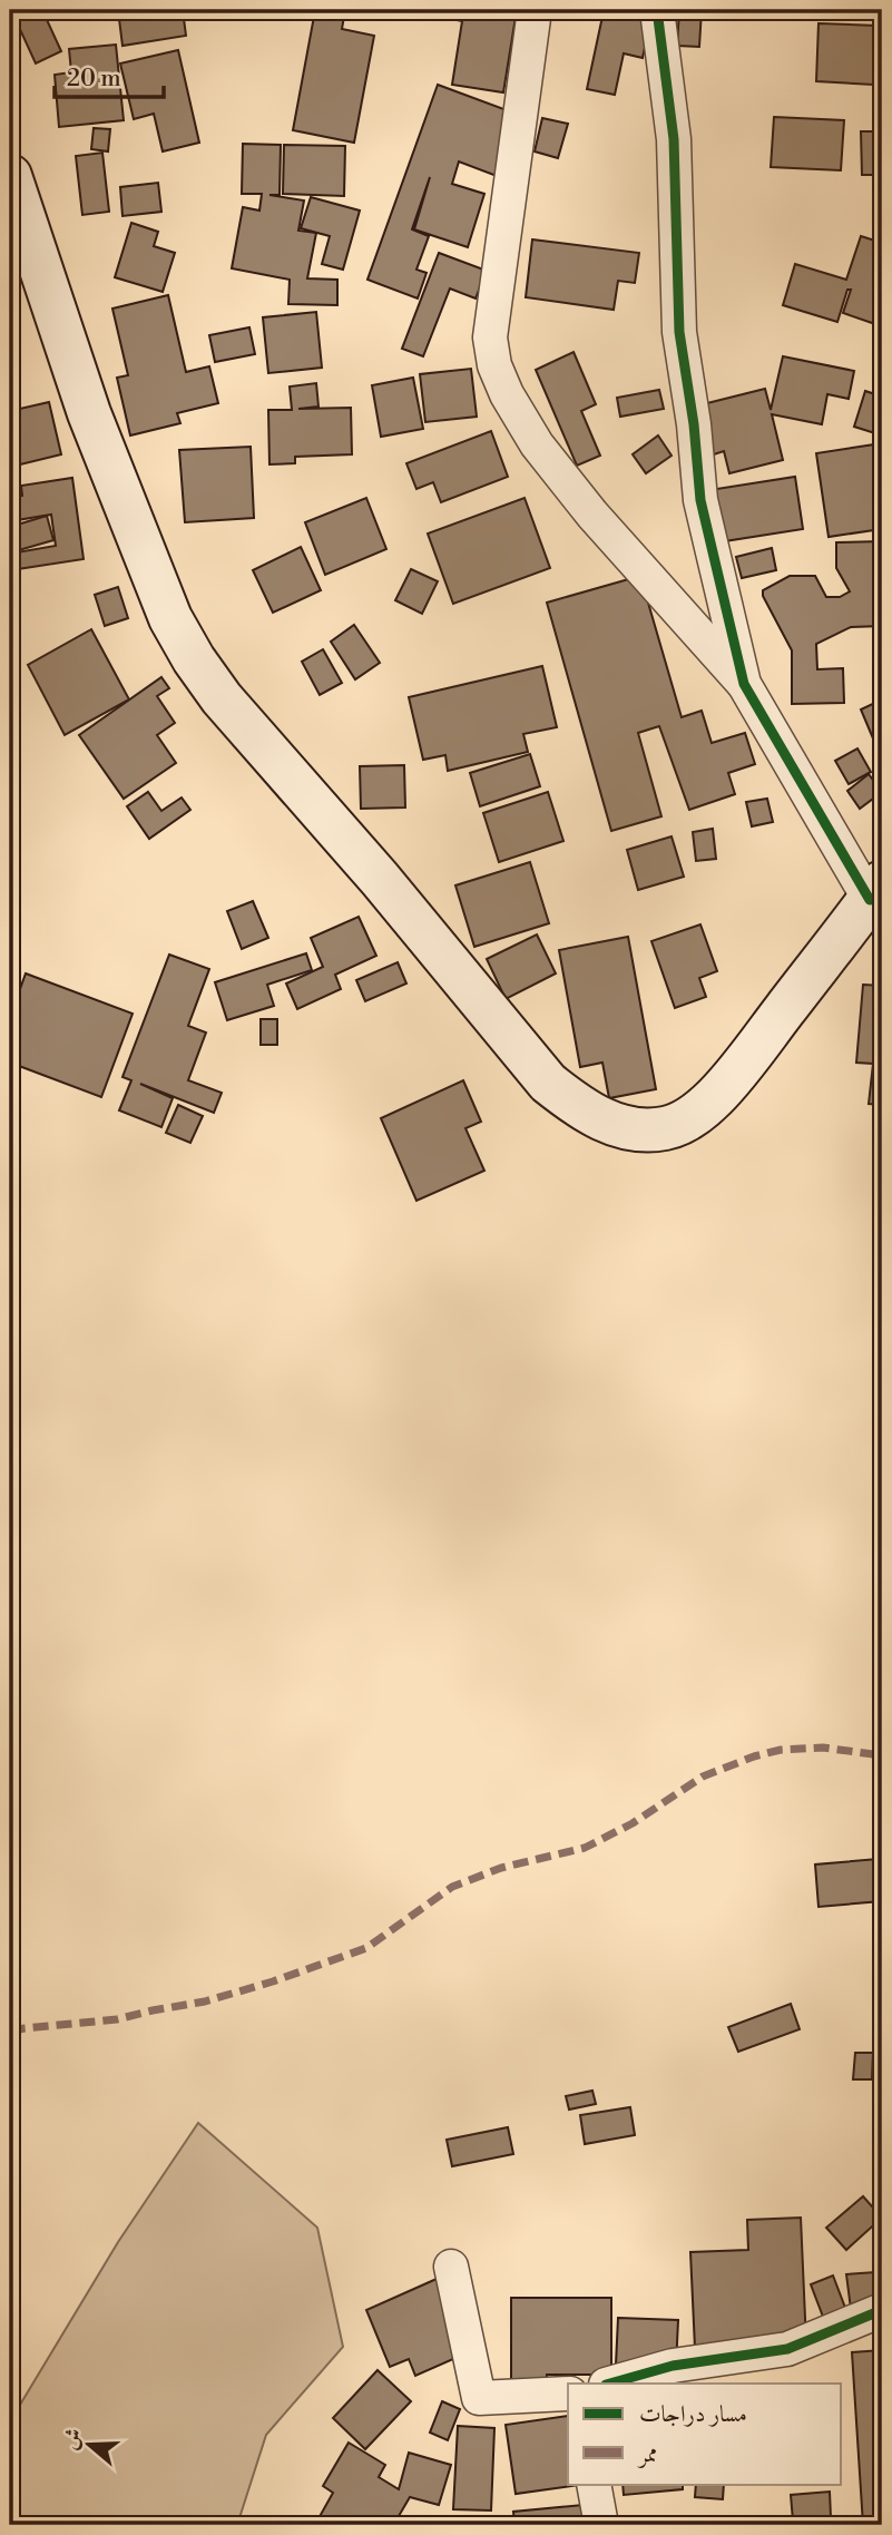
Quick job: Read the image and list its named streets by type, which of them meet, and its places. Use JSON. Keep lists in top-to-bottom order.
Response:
{
  "legend": ["مسار دراجات", "ممر"],
  "scale_bar": "20 m",
  "north": "left"
}
